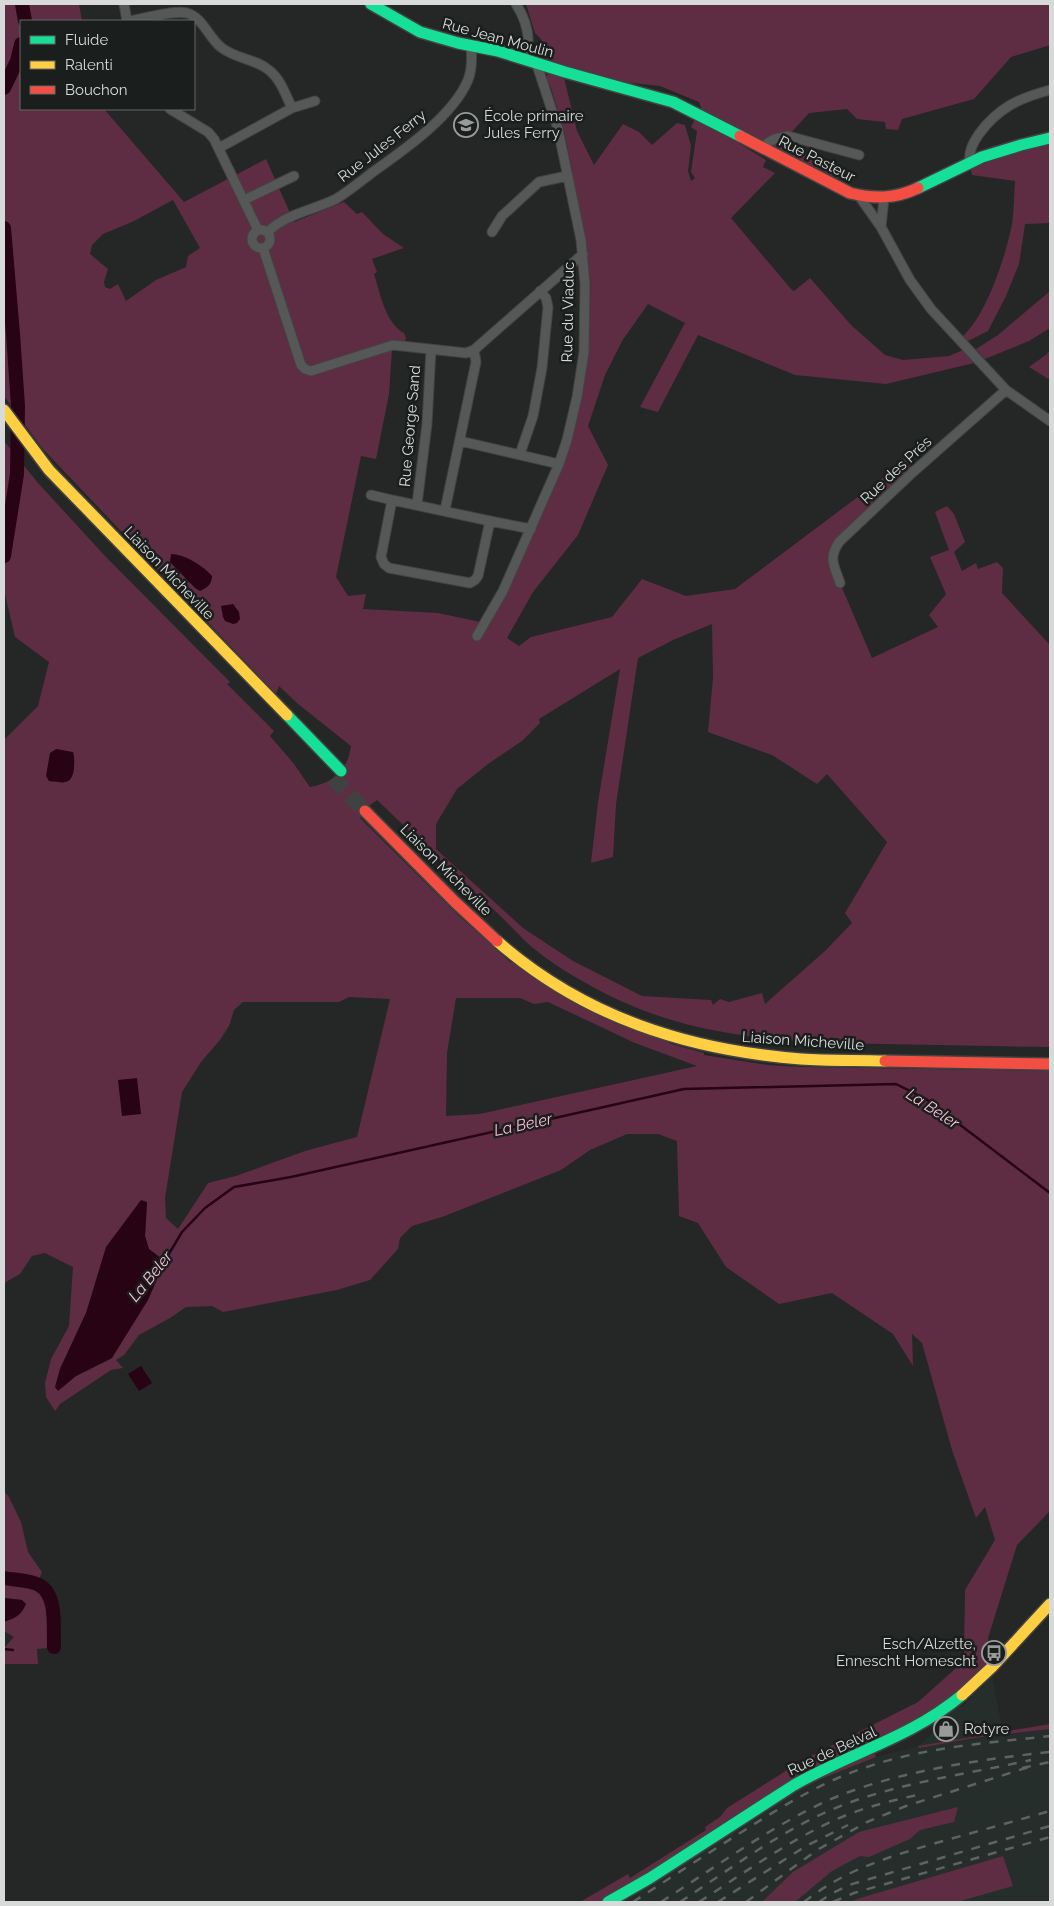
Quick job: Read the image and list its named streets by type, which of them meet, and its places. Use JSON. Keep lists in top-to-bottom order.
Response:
{
  "streets": {
    "main road": [
      "Rue Jean Moulin",
      "Rue Pasteur",
      "Liaison Micheville",
      "Rue de Belval"
    ],
    "street": [
      "Rue Jules Ferry",
      "Rue du Viaduc",
      "Rue George Sand",
      "Rue des Prés"
    ]
  },
  "crossings": [
    ["Rue Jean Moulin", "Rue Jules Ferry"],
    ["Rue Jean Moulin", "Rue Pasteur"],
    ["Rue Jean Moulin", "Rue du Viaduc"],
    ["Rue du Viaduc", "Rue George Sand"]
  ],
  "water": ["La Beler"],
  "places": {
    "school or university": ["École primaire Jules Ferry"],
    "bus stop": ["Esch/Alzette, Ennescht Homescht"],
    "shop": ["Rotyre"]
  },
  "legend": ["Fluide", "Ralenti", "Bouchon"]
}
